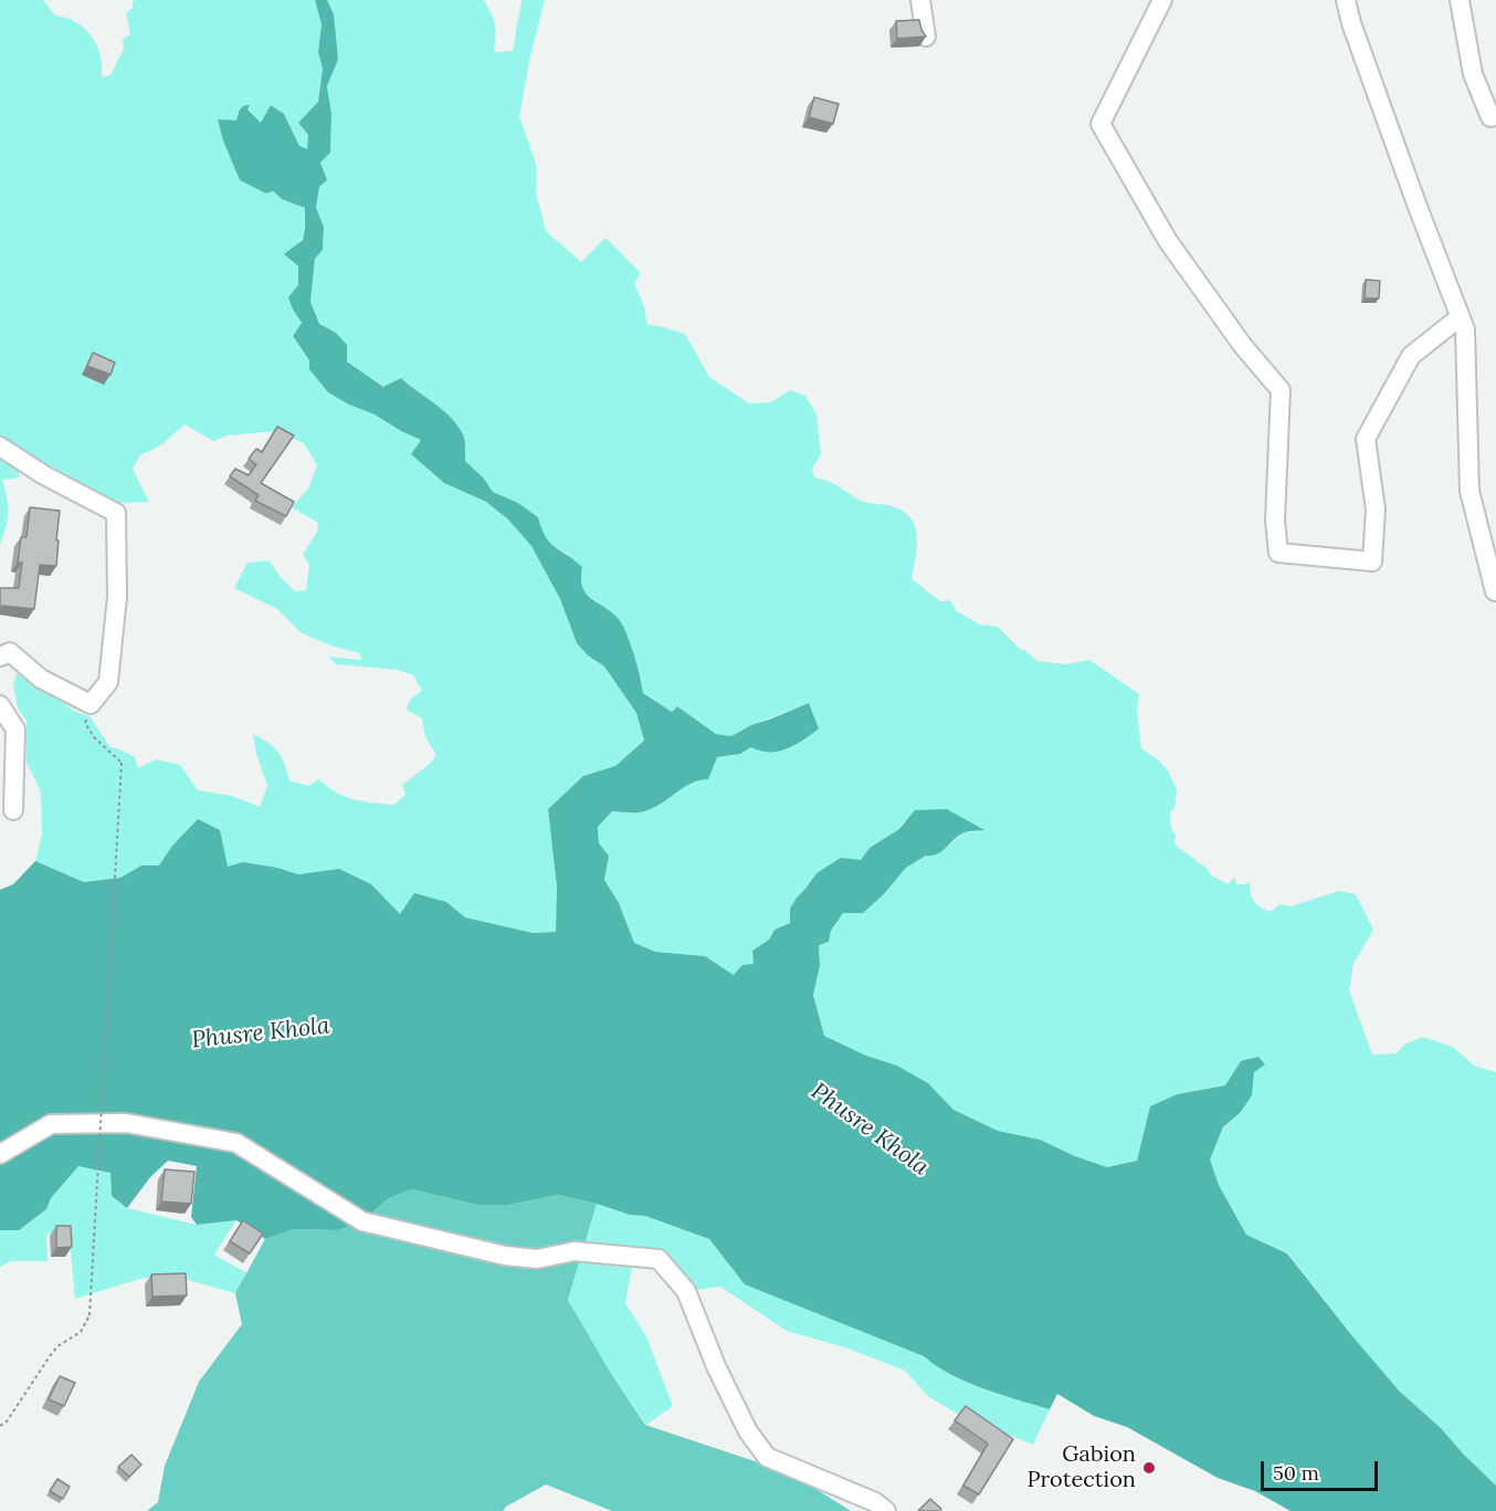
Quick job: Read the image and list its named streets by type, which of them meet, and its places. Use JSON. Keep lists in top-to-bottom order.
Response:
{
  "water": ["Phusre Khola"],
  "places": ["Gabion Protection"],
  "scale_bar": "50 m"
}
